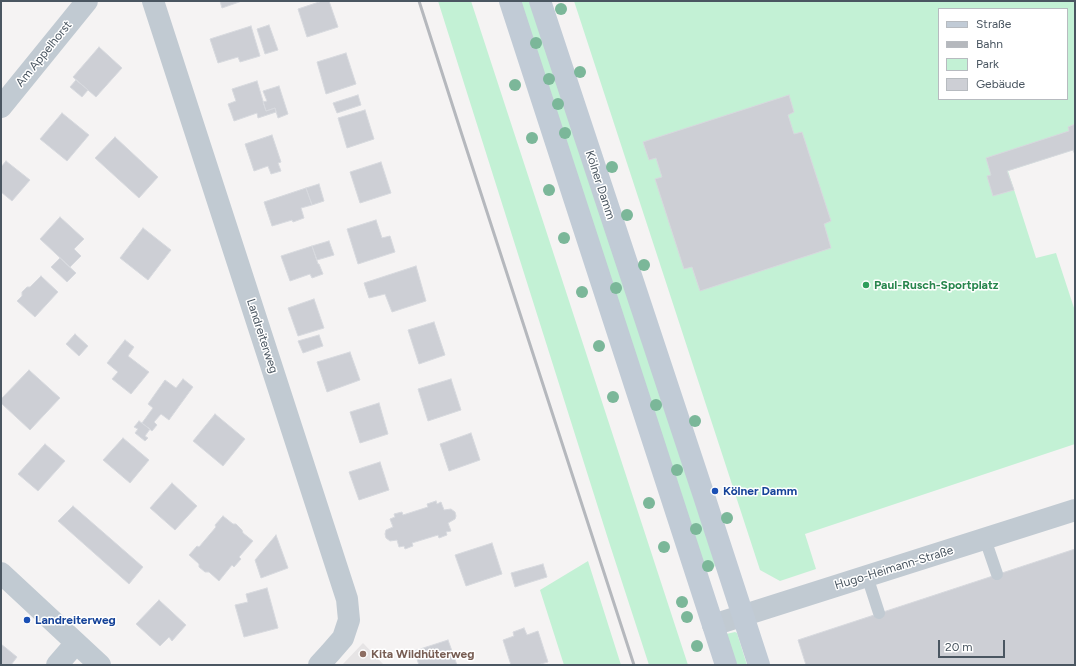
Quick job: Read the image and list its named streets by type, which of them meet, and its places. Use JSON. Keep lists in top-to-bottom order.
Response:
{
  "streets": {
    "street": [
      "Am Appelhorst",
      "Kölner Damm",
      "Landreiterweg",
      "Hugo-Heimann-Straße"
    ]
  },
  "crossings": [
    ["Kölner Damm", "Hugo-Heimann-Straße"]
  ],
  "places": [
    "Paul-Rusch-Sportplatz",
    "Kölner Damm",
    "Landreiterweg",
    "Kita Wildhüterweg"
  ],
  "legend": [
    "Straße",
    "Bahn",
    "Park",
    "Gebäude"
  ],
  "scale_bar": "20 m"
}
